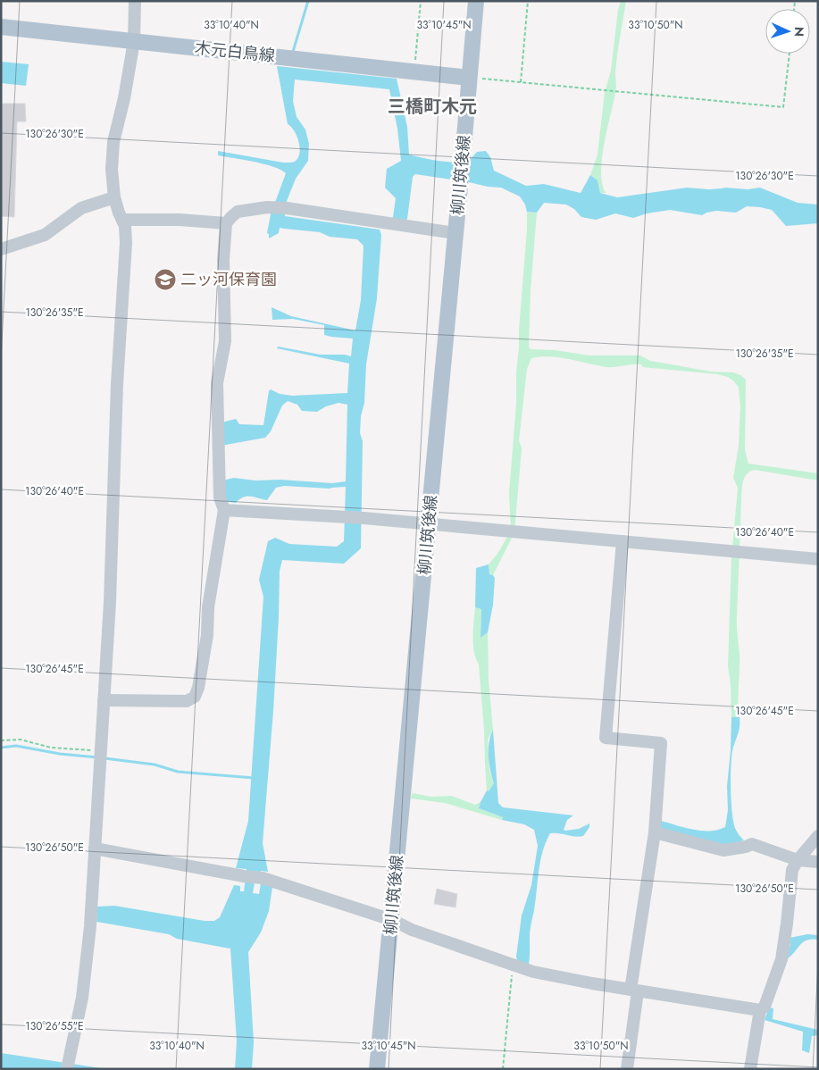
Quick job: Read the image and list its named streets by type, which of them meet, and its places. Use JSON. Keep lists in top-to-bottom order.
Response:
{
  "streets": {
    "main road": ["木元白鳥線", "柳川筑後線"]
  },
  "crossings": [
    ["木元白鳥線", "柳川筑後線"]
  ],
  "districts": ["三橋町木元"],
  "places": {
    "school or university": ["二ッ河保育園"]
  },
  "north": "right",
  "coordinates": [
    "33°10'40\"N",
    "33°10'45\"N",
    "33°10'50\"N",
    "130°26'30\"E",
    "130°26'35\"E",
    "130°26'40\"E",
    "130°26'45\"E",
    "130°26'50\"E",
    "130°26'55\"E"
  ]
}
